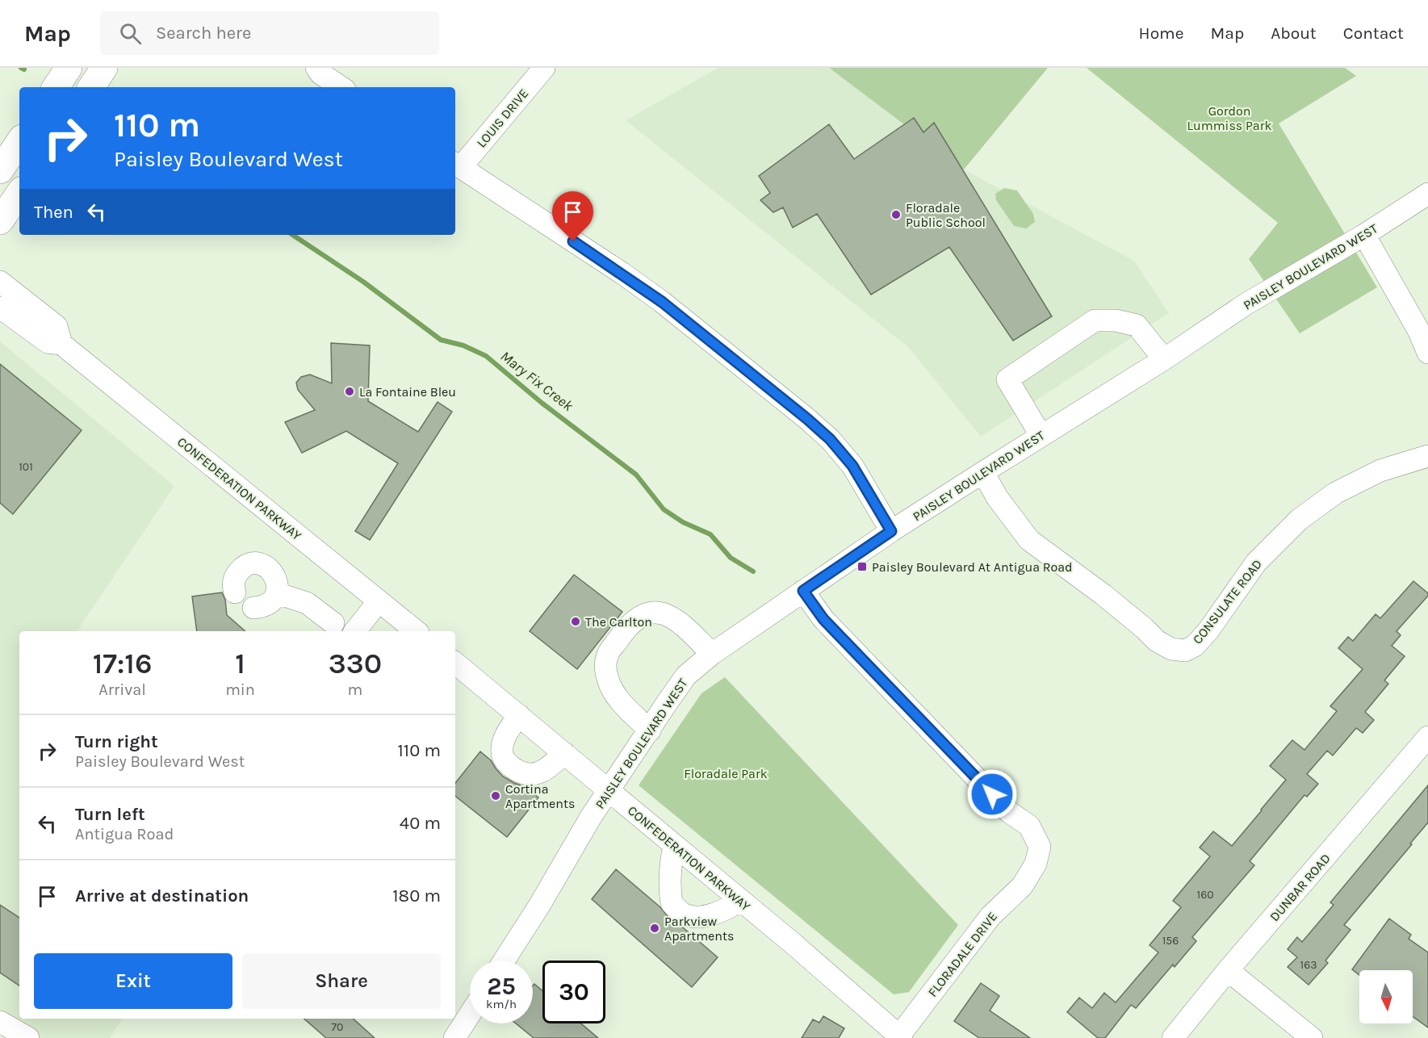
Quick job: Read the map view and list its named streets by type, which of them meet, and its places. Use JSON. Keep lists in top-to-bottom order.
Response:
{
  "streets": {
    "street": [
      "LOUIS DRIVE",
      "PAISLEY BOULEVARD WEST",
      "CONFEDERATION PARKWAY",
      "CONSULATE ROAD",
      "DUNBAR ROAD",
      "FLORADALE DRIVE"
    ]
  },
  "crossings": [
    ["PAISLEY BOULEVARD WEST", "CONFEDERATION PARKWAY"],
    ["PAISLEY BOULEVARD WEST", "CONSULATE ROAD"],
    ["PAISLEY BOULEVARD WEST", "FLORADALE DRIVE"],
    ["CONFEDERATION PARKWAY", "FLORADALE DRIVE"]
  ],
  "water": ["Mary Fix Creek"],
  "parks": ["Gordon Lummiss Park", "Floradale Park"],
  "places": {
    "other": [
      "Floradale Public School",
      "La Fontaine Bleu",
      "The Carlton",
      "Cortina Apartments",
      "Parkview Apartments"
    ],
    "transit": ["Paisley Boulevard At Antigua Road"]
  },
  "house_numbers": [
    "101",
    "160",
    "156",
    "163",
    "70"
  ],
  "north": "bottom",
  "page": {
    "header": "Map",
    "search": "Search here",
    "nav": [
      "Home",
      "Map",
      "About",
      "Contact"
    ],
    "turn": ["110 m", "Paisley Boulevard West"],
    "then": "Then",
    "eta": [
      "17:16",
      "Arrival",
      "1",
      "min",
      "330",
      "m"
    ],
    "list": [
      {
        "name": "Turn right",
        "note": "Paisley Boulevard West",
        "value": "110 m"
      },
      {
        "name": "Turn left",
        "note": "Antigua Road",
        "value": "40 m"
      },
      {
        "name": "Arrive at destination",
        "value": "180 m"
      }
    ],
    "buttons": ["Exit", "Share"],
    "speed": "25 km/h",
    "limit": "30"
  }
}
